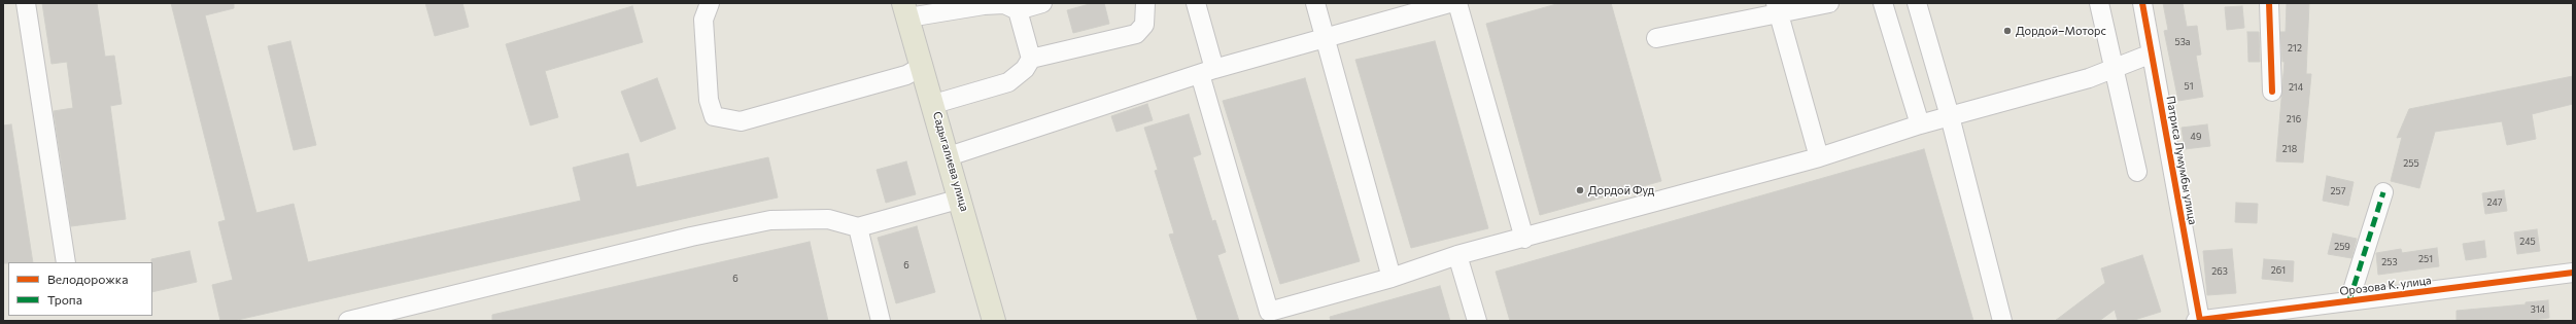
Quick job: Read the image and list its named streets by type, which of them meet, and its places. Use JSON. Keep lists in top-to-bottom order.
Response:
{
  "streets": {
    "main road": ["Садыгалиева улица"],
    "street": ["Патриса Лумумбы улица", "Орозова К. улица"]
  },
  "crossings": [
    ["Патриса Лумумбы улица", "Орозова К. улица"]
  ],
  "places": ["Дордой–Моторс", "Дордой Фуд"],
  "house_numbers": [
    "53a",
    "212",
    "51",
    "214",
    "216",
    "49",
    "218",
    "255",
    "257",
    "247",
    "245",
    "259",
    "251",
    "253",
    "6",
    "261",
    "263",
    "6",
    "314"
  ],
  "legend": ["Велодорожка", "Тропа"]
}
